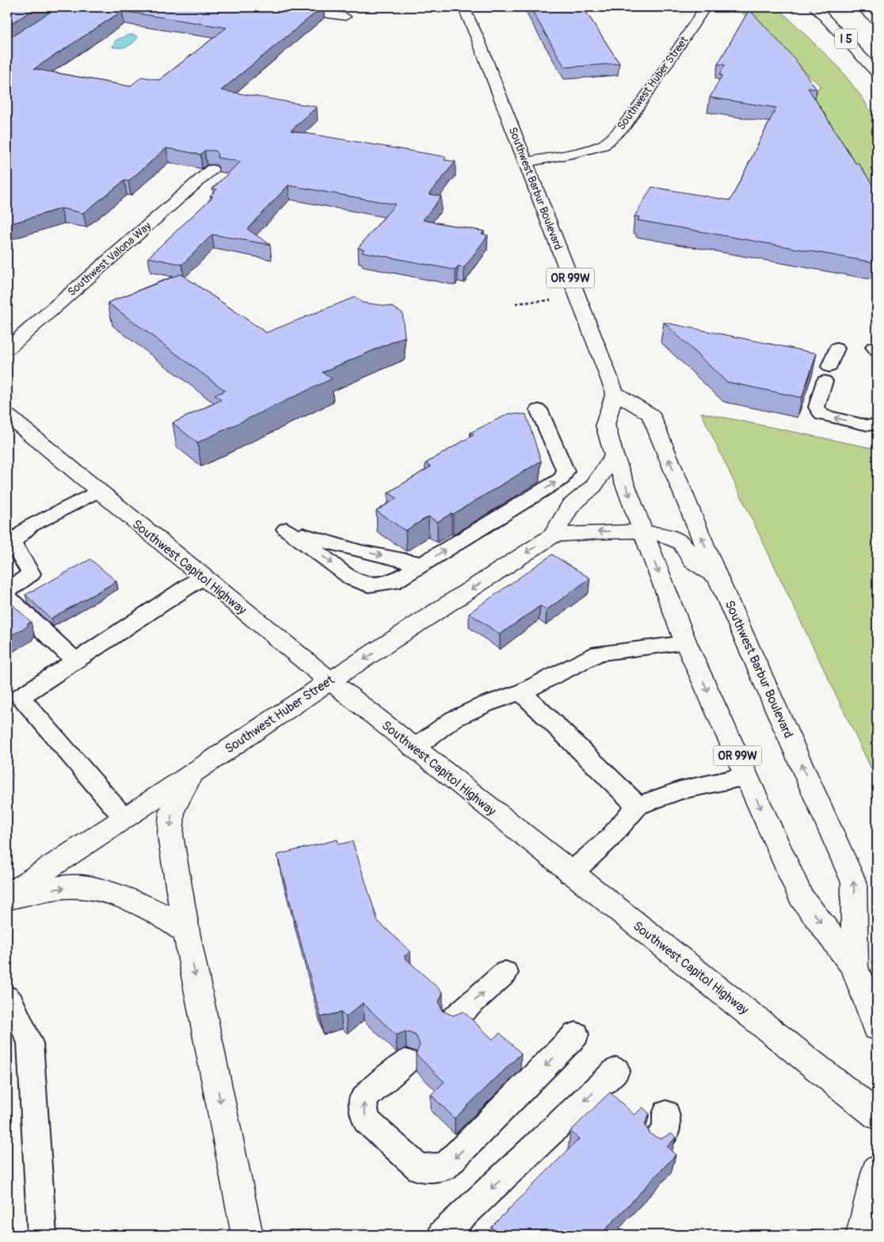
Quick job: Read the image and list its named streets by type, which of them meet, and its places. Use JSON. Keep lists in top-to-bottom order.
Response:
{
  "streets": {
    "main road": [
      "I 5",
      "Southwest Huber Street",
      "Southwest Barbur Boulevard",
      "Southwest Valona Way",
      "OR 99W",
      "Southwest Capitol Highway"
    ]
  },
  "crossings": [
    ["Southwest Huber Street", "Southwest Barbur Boulevard"],
    ["Southwest Huber Street", "Southwest Capitol Highway"]
  ]
}
